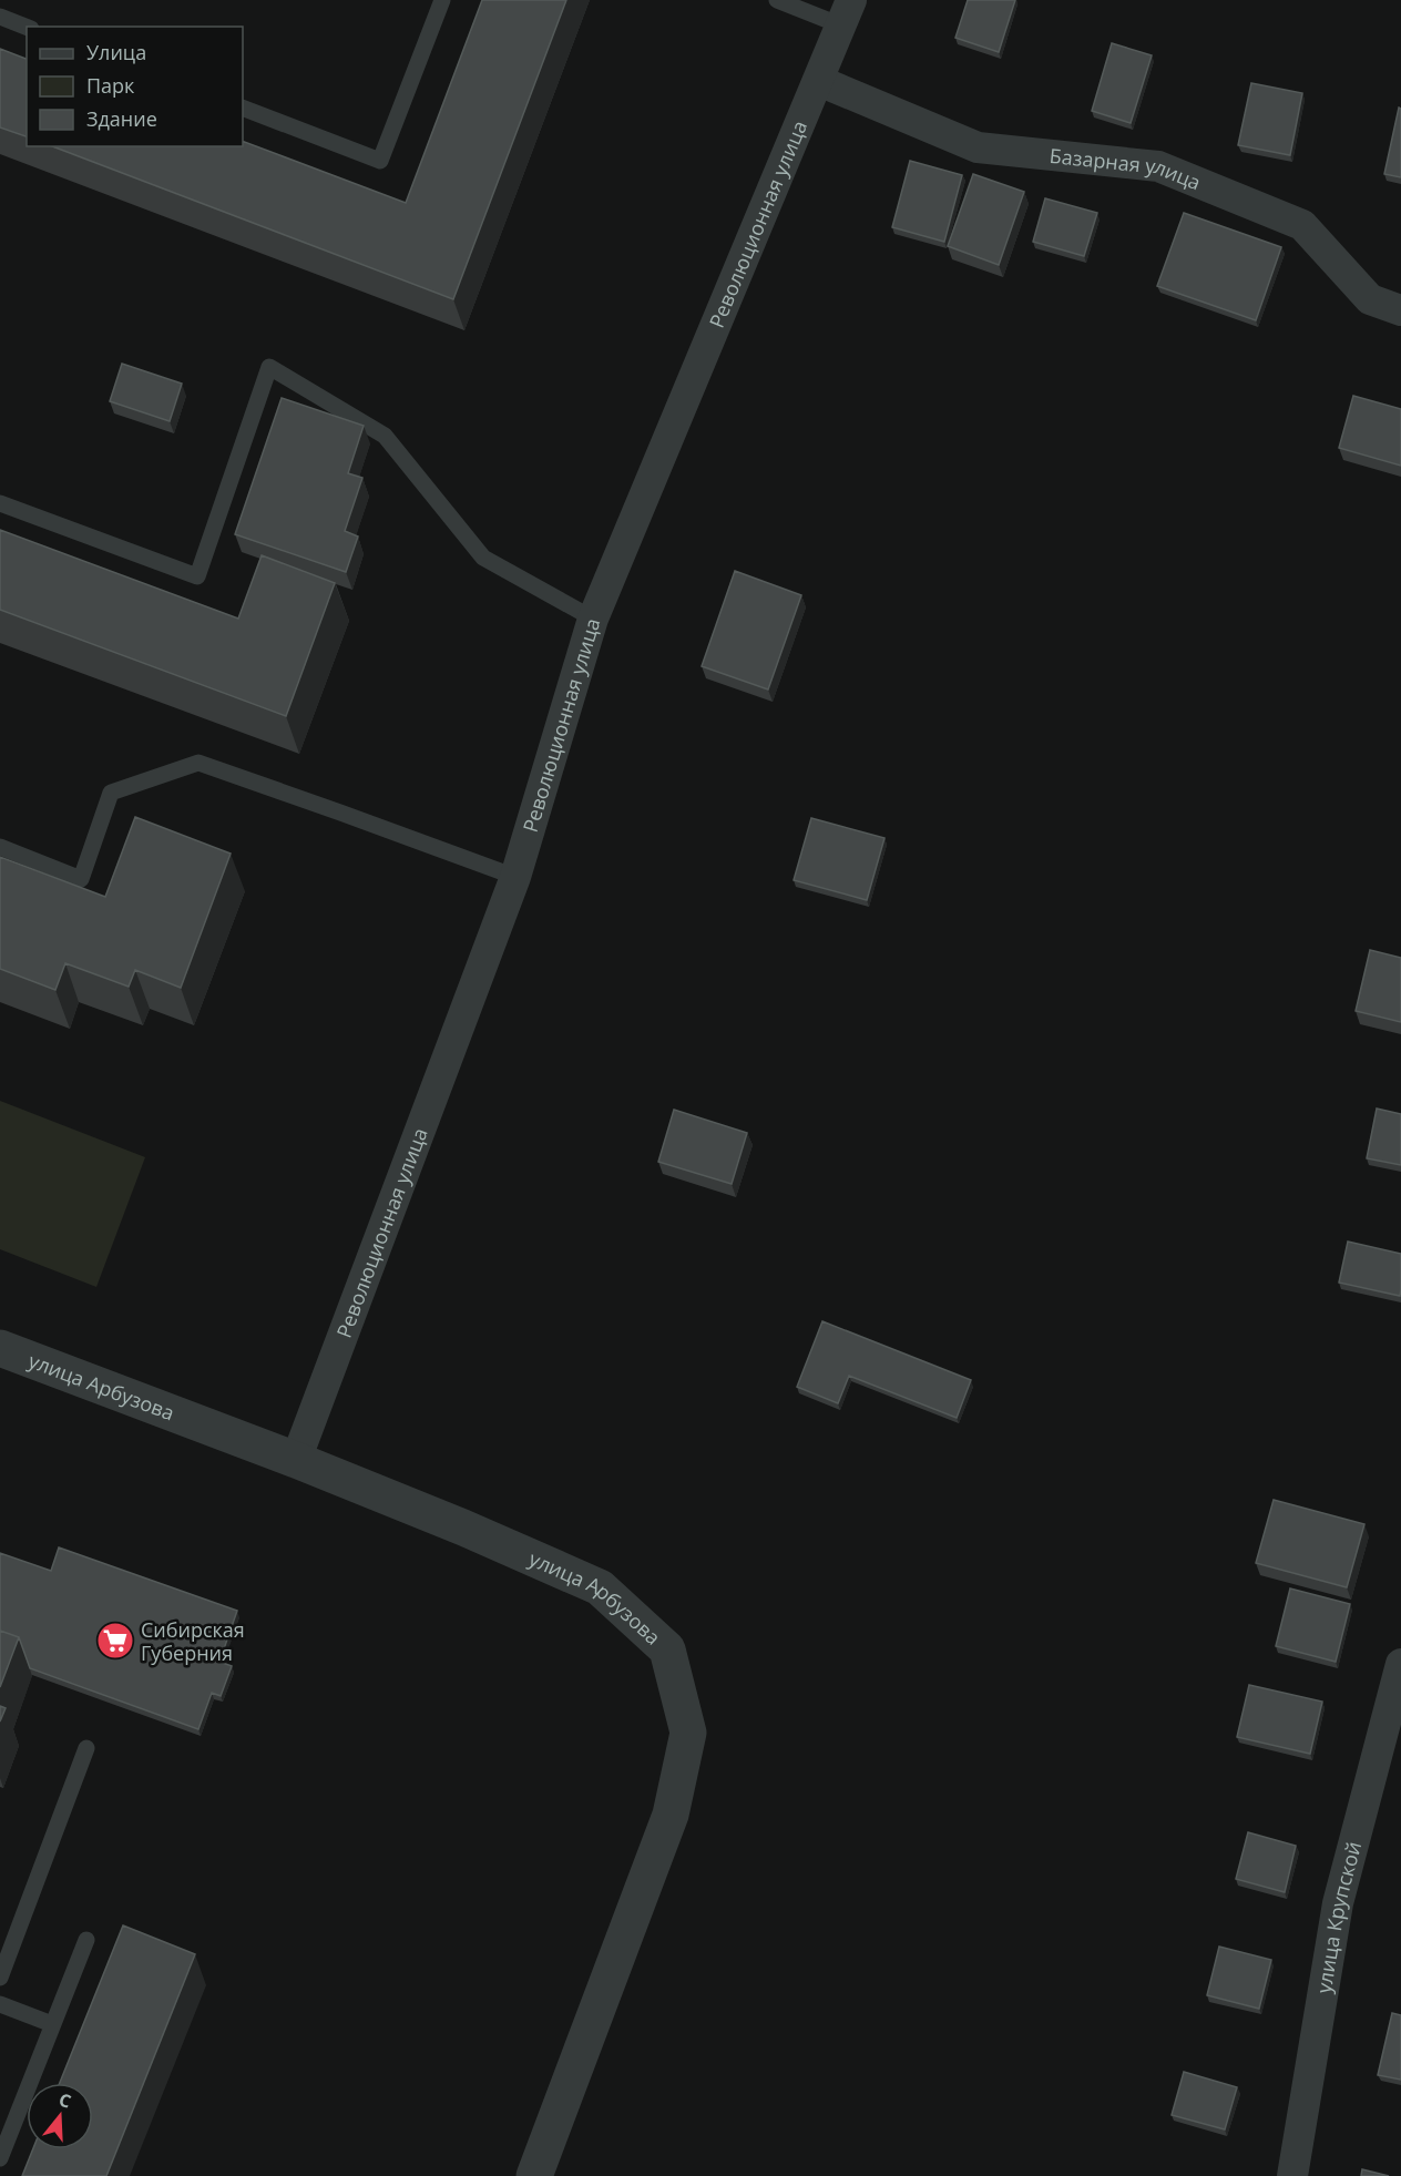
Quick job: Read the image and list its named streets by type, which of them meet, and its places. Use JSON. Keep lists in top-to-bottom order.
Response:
{
  "streets": {
    "street": [
      "Базарная улица",
      "Революционная улица",
      "улица Арбузова",
      "улица Крупской"
    ]
  },
  "crossings": [
    ["Базарная улица", "Революционная улица"],
    ["Революционная улица", "улица Арбузова"]
  ],
  "places": {
    "supermarket": ["Сибирская Губерния"]
  },
  "legend": ["Улица", "Парк", "Здание"],
  "north": "top"
}
